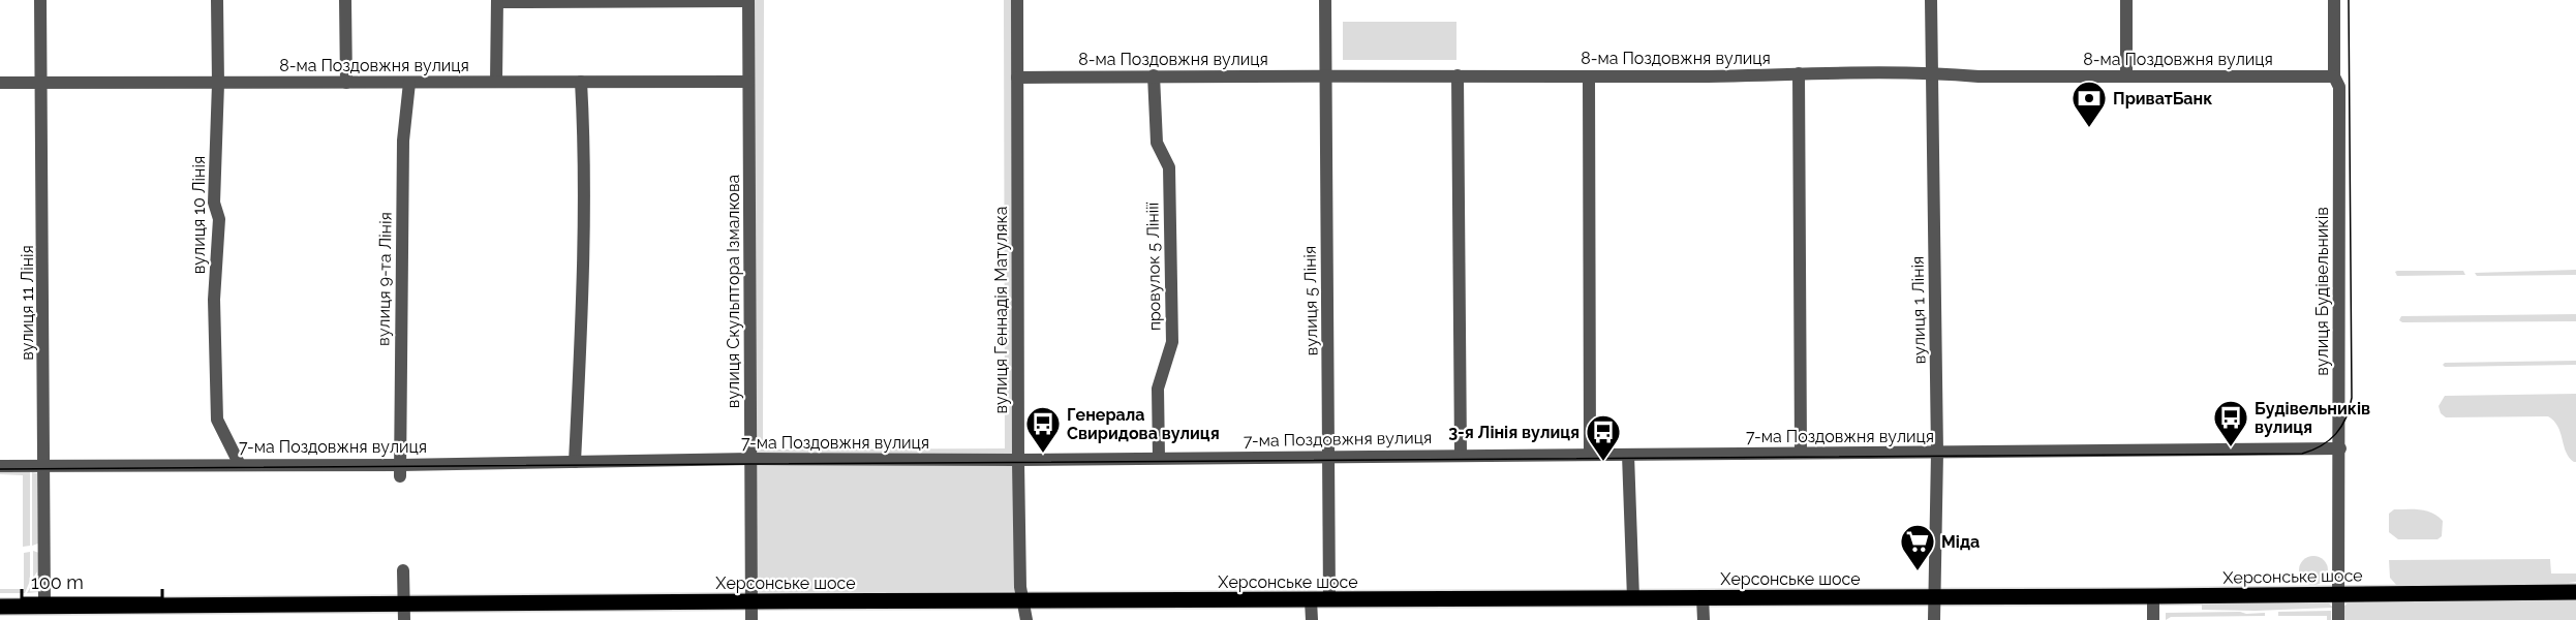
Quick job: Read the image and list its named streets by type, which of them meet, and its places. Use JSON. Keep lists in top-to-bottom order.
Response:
{
  "streets": {
    "main road": ["Херсонське шосе"],
    "street": [
      "8-ма Поздовжня вулиця",
      "вулиця 10 Лінія",
      "провулок 5 Лініії",
      "вулиця 9-та Лінія",
      "вулиця Скульптора Ізмалкова",
      "вулиця Будівельників",
      "вулиця 5 Лінія",
      "вулиця 11 Лінія",
      "вулиця Геннадія Матуляка",
      "вулиця 1 Лінія",
      "7-ма Поздовжня вулиця"
    ]
  },
  "crossings": [
    ["8-ма Поздовжня вулиця", "вулиця 10 Лінія"],
    ["8-ма Поздовжня вулиця", "провулок 5 Лініії"],
    ["8-ма Поздовжня вулиця", "вулиця 9-та Лінія"],
    ["8-ма Поздовжня вулиця", "вулиця Скульптора Ізмалкова"],
    ["8-ма Поздовжня вулиця", "вулиця Будівельників"],
    ["8-ма Поздовжня вулиця", "вулиця 5 Лінія"],
    ["8-ма Поздовжня вулиця", "вулиця 11 Лінія"],
    ["8-ма Поздовжня вулиця", "вулиця Геннадія Матуляка"],
    ["8-ма Поздовжня вулиця", "вулиця 1 Лінія"],
    ["вулиця 10 Лінія", "7-ма Поздовжня вулиця"],
    ["провулок 5 Лініії", "7-ма Поздовжня вулиця"],
    ["вулиця 9-та Лінія", "7-ма Поздовжня вулиця"],
    ["вулиця Скульптора Ізмалкова", "7-ма Поздовжня вулиця"],
    ["вулиця Скульптора Ізмалкова", "Херсонське шосе"],
    ["вулиця Будівельників", "7-ма Поздовжня вулиця"],
    ["вулиця Будівельників", "Херсонське шосе"],
    ["вулиця 5 Лінія", "7-ма Поздовжня вулиця"],
    ["вулиця 5 Лінія", "Херсонське шосе"],
    ["вулиця 11 Лінія", "7-ма Поздовжня вулиця"],
    ["вулиця 11 Лінія", "Херсонське шосе"],
    ["вулиця Геннадія Матуляка", "7-ма Поздовжня вулиця"],
    ["вулиця Геннадія Матуляка", "Херсонське шосе"],
    ["вулиця 1 Лінія", "7-ма Поздовжня вулиця"],
    ["вулиця 1 Лінія", "Херсонське шосе"]
  ],
  "places": {
    "bank": ["ПриватБанк"],
    "bus stop": ["Будівельників вулиця", "Генерала Свиридова вулиця", "3-я Лінія вулиця"],
    "supermarket": ["Міда"]
  },
  "scale_bar": "100 m"
}
